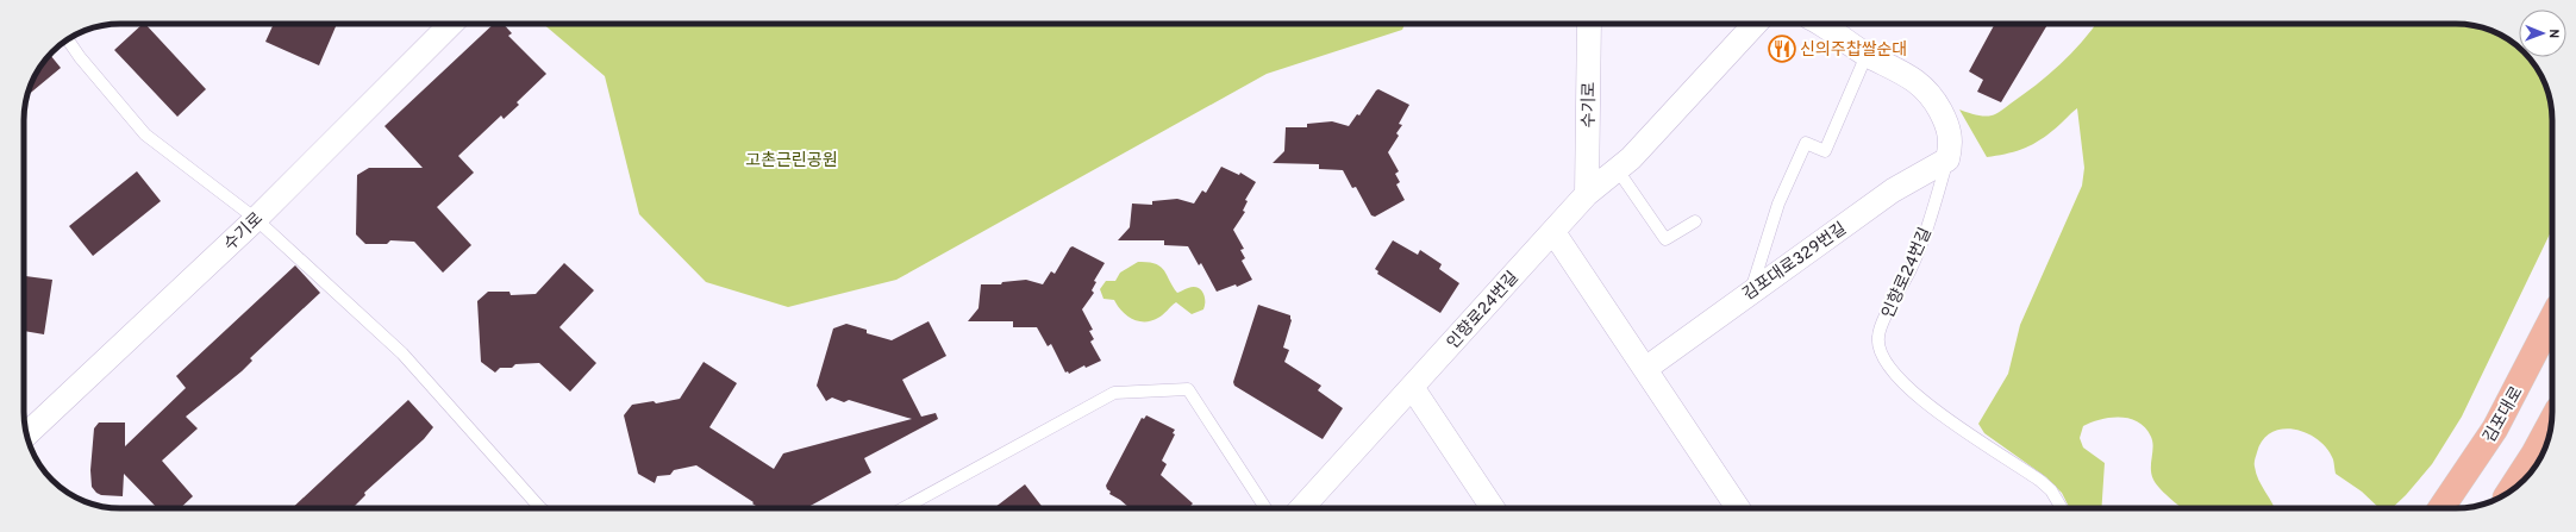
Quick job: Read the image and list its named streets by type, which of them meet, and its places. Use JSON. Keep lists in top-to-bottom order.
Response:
{
  "streets": {
    "main road": ["김포대로"],
    "street": ["수기로", "김포대로329번길", "인향로24번길"]
  },
  "crossings": [
    ["수기로", "인향로24번길"],
    ["김포대로329번길", "인향로24번길"]
  ],
  "parks": ["고촌근린공원"],
  "places": {
    "restaurant": ["신의주찹쌀순대"]
  },
  "north": "right"
}
